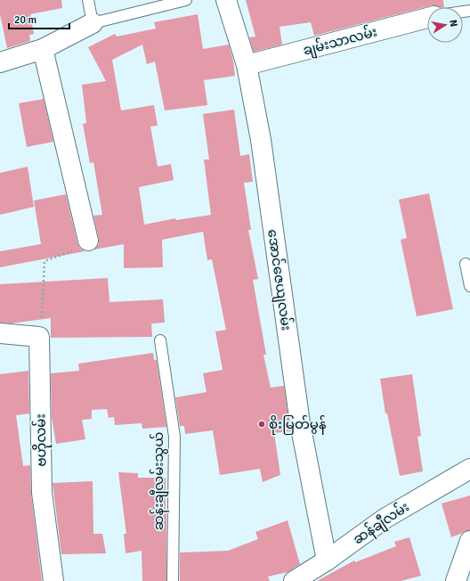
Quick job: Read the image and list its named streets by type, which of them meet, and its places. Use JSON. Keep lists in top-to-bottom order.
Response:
{
  "streets": {
    "street": [
      "ချမ်းသာလမ်း",
      "အောင်ဇေယျလမ်း",
      "ဗဟိုလမ်း",
      "ဆန်ချီလမ်း"
    ],
    "lane": ["ဆန်းချီလမ်းသွယ်"]
  },
  "crossings": [
    ["ချမ်းသာလမ်း", "အောင်ဇေယျလမ်း"],
    ["အောင်ဇေယျလမ်း", "ဆန်ချီလမ်း"]
  ],
  "places": ["စိုးမြတ်မွန်"],
  "scale_bar": "20 m",
  "north": "right"
}
